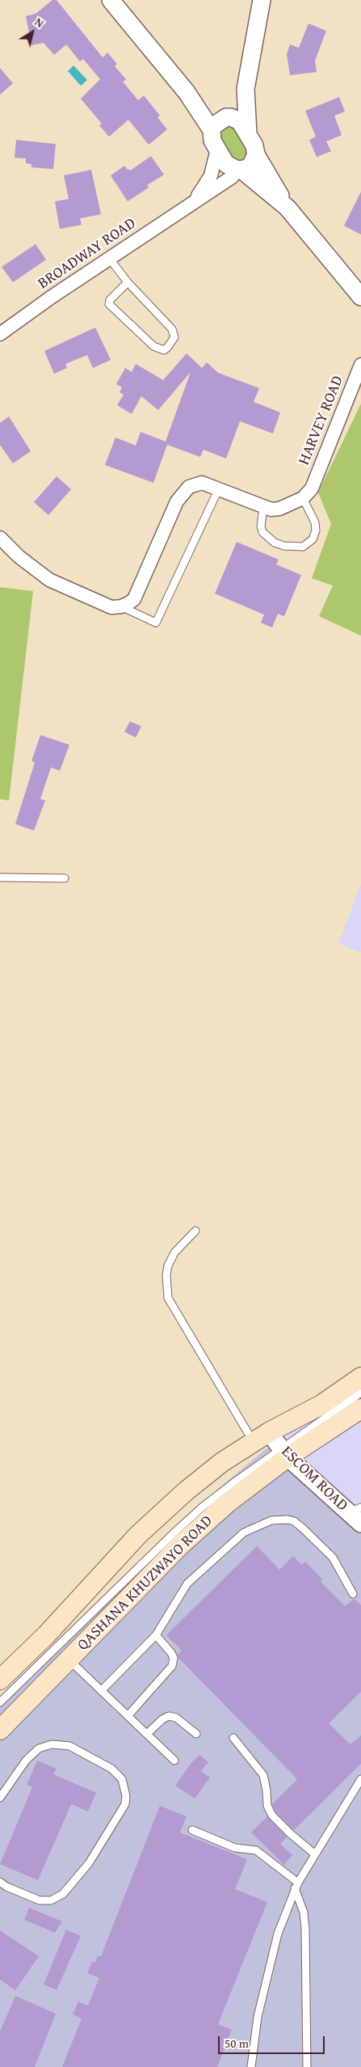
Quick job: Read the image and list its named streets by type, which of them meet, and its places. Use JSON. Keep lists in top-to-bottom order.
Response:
{
  "streets": {
    "main road": ["QASHANA KHUZWAYO ROAD"],
    "street": ["BROADWAY ROAD", "HARVEY ROAD", "ESCOM ROAD"]
  },
  "crossings": [
    ["ESCOM ROAD", "QASHANA KHUZWAYO ROAD"]
  ],
  "scale_bar": "50 m",
  "north": "top right"
}
